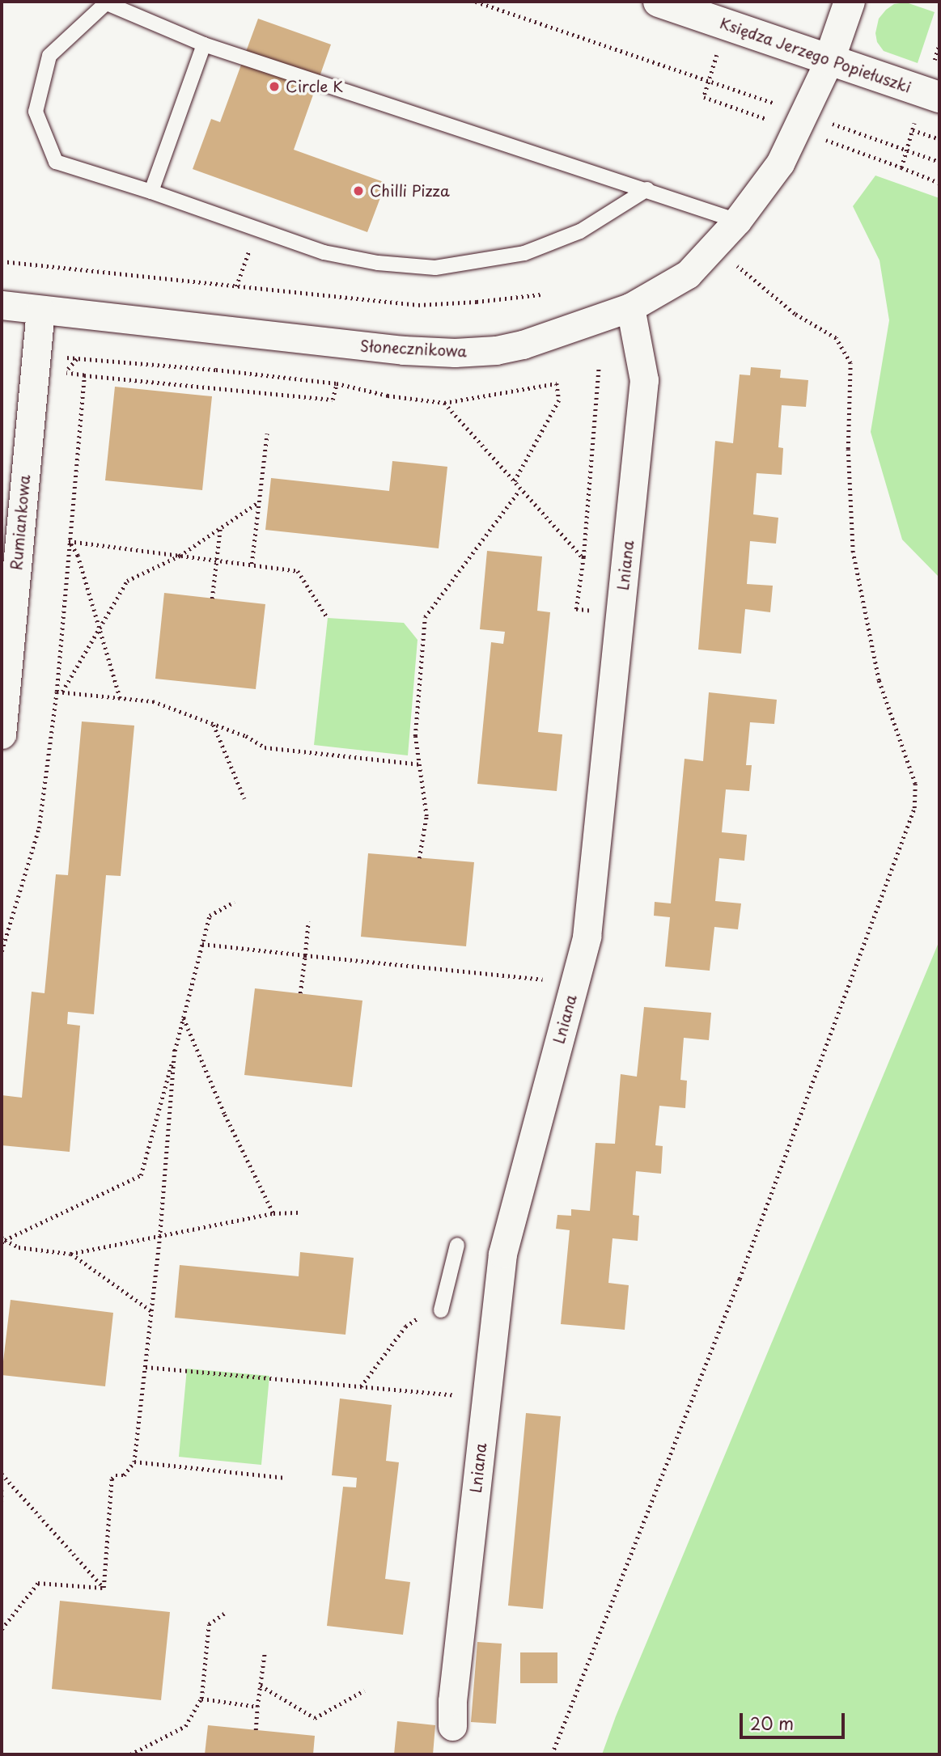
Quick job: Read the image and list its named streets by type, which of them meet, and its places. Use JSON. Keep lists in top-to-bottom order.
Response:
{
  "streets": {
    "main road": ["Księdza Jerzego Popiełuszki"],
    "street": ["Słonecznikowa", "Rumiankowa", "Lniana"]
  },
  "crossings": [
    ["Księdza Jerzego Popiełuszki", "Słonecznikowa"],
    ["Słonecznikowa", "Rumiankowa"],
    ["Słonecznikowa", "Lniana"]
  ],
  "places": ["Circle K", "Chilli Pizza"],
  "scale_bar": "20 m"
}
